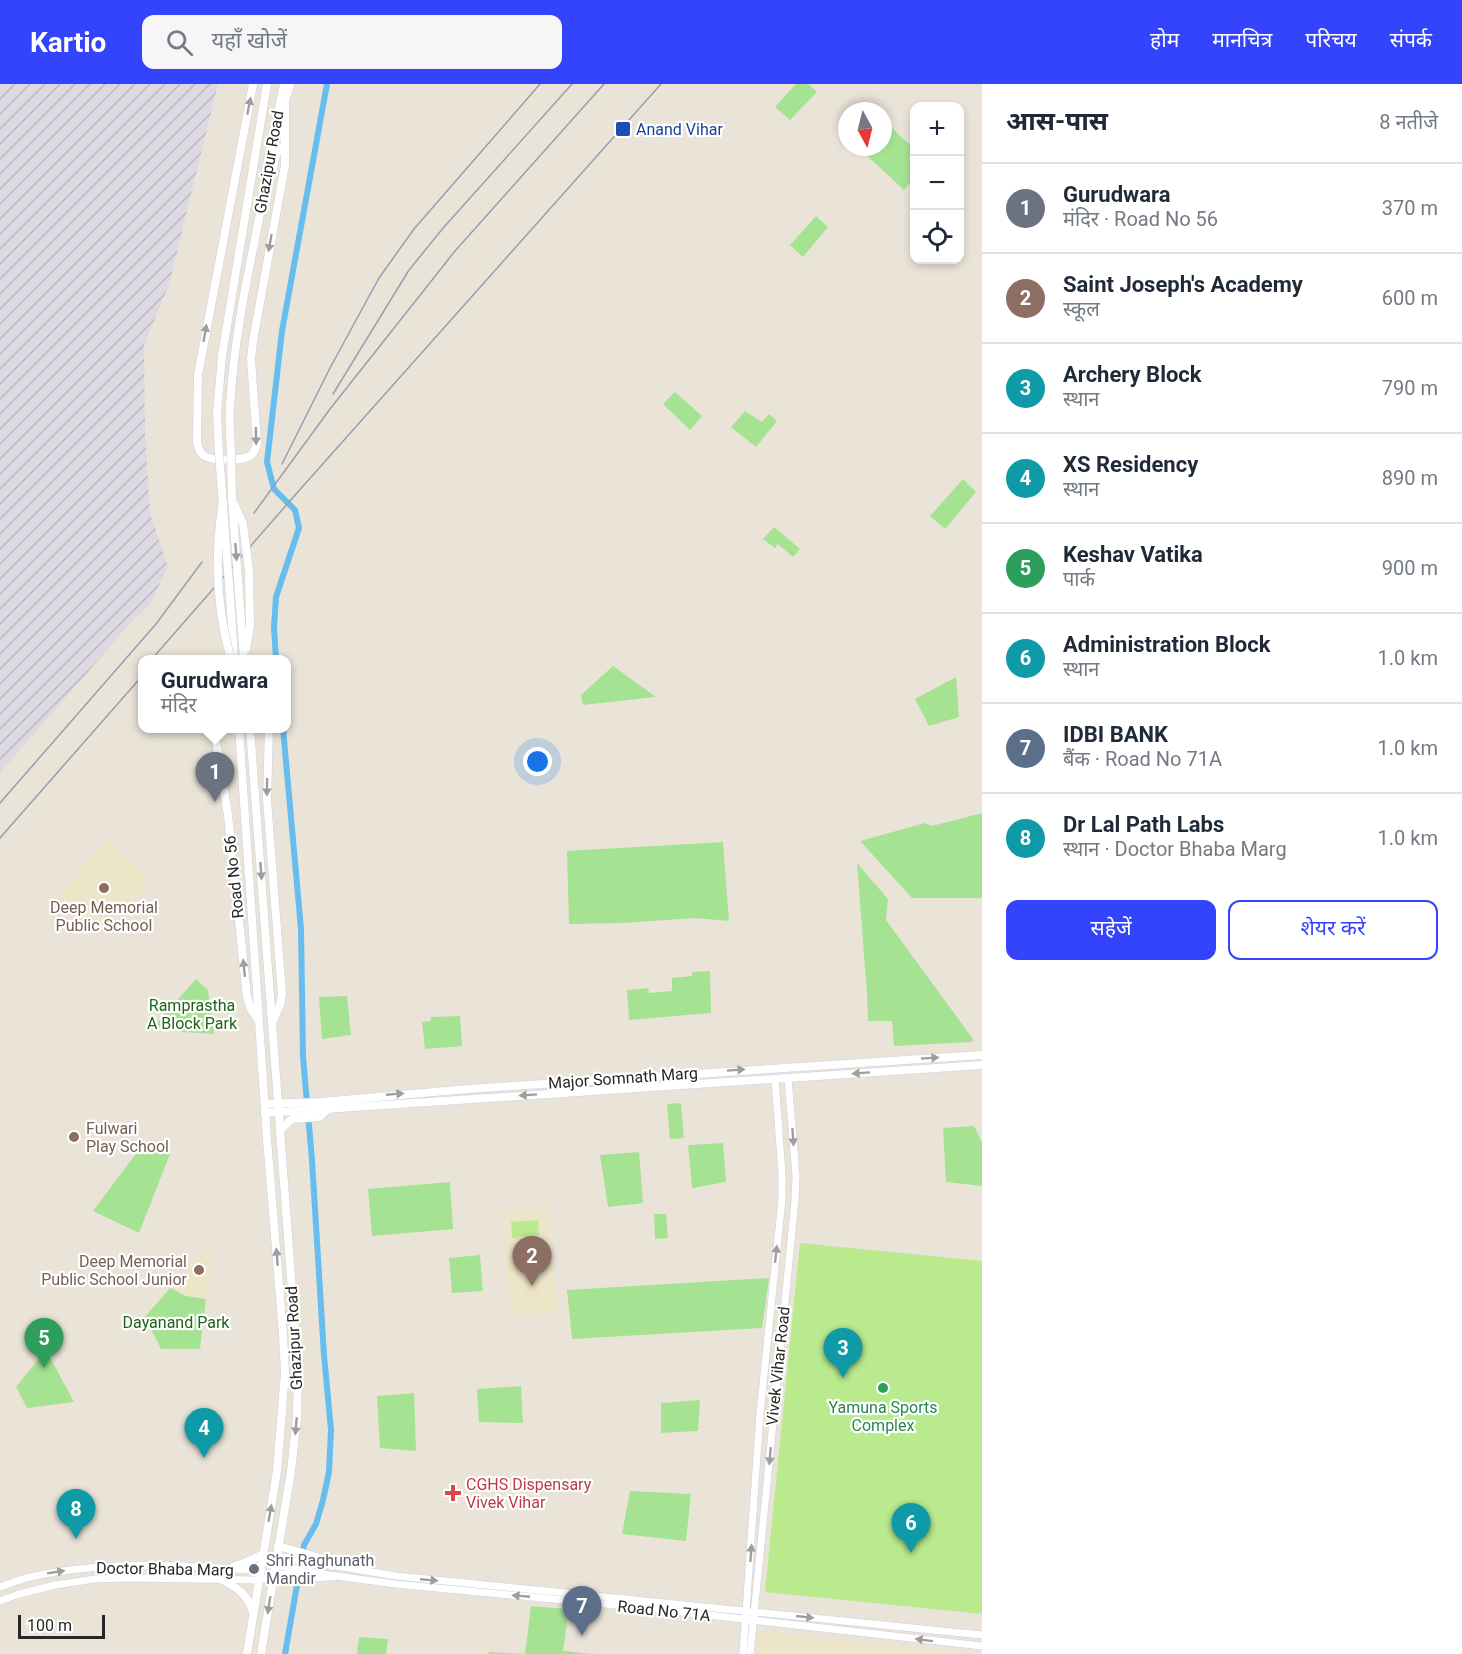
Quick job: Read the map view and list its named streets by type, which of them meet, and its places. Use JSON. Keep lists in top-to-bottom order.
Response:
{
  "streets": {
    "main road": ["Ghazipur Road", "Road No 56", "Major Somnath Marg"],
    "street": ["Vivek Vihar Road", "Doctor Bhaba Marg", "Road No 71A"]
  },
  "crossings": [
    ["Ghazipur Road", "Road No 56"],
    ["Ghazipur Road", "Major Somnath Marg"],
    ["Ghazipur Road", "Doctor Bhaba Marg"],
    ["Major Somnath Marg", "Vivek Vihar Road"],
    ["Vivek Vihar Road", "Road No 71A"]
  ],
  "parks": ["Ramprastha A Block Park", "Dayanand Park"],
  "places": {
    "transit": ["Anand Vihar"],
    "other": [
      "Deep Memorial Public School",
      "Fulwari Play School",
      "Deep Memorial Public School Junior",
      "Yamuna Sports Complex",
      "Shri Raghunath Mandir"
    ],
    "health": ["CGHS Dispensary Vivek Vihar"]
  },
  "scale_bar": "100 m",
  "north": "bottom",
  "page": {
    "header": "Kartio",
    "search": "यहाँ खोजें",
    "nav": [
      "होम",
      "मानचित्र",
      "परिचय",
      "संपर्क"
    ],
    "heading": ["आस-पास", "8 नतीजे"],
    "map_buttons": ["+", "−"],
    "list": [
      {
        "mark": "1",
        "name": "Gurudwara",
        "note": "मंदिर · Road No 56",
        "value": "370 m"
      },
      {
        "mark": "2",
        "name": "Saint Joseph's Academy",
        "note": "स्कूल",
        "value": "600 m"
      },
      {
        "mark": "3",
        "name": "Archery Block",
        "note": "स्थान",
        "value": "790 m"
      },
      {
        "mark": "4",
        "name": "XS Residency",
        "note": "स्थान",
        "value": "890 m"
      },
      {
        "mark": "5",
        "name": "Keshav Vatika",
        "note": "पार्क",
        "value": "900 m"
      },
      {
        "mark": "6",
        "name": "Administration Block",
        "note": "स्थान",
        "value": "1.0 km"
      },
      {
        "mark": "7",
        "name": "IDBI BANK",
        "note": "बैंक · Road No 71A",
        "value": "1.0 km"
      },
      {
        "mark": "8",
        "name": "Dr Lal Path Labs",
        "note": "स्थान · Doctor Bhaba Marg",
        "value": "1.0 km"
      }
    ],
    "popup": ["Gurudwara", "मंदिर"],
    "pins": [
      "1",
      "2",
      "5",
      "3",
      "4",
      "8",
      "6",
      "7"
    ],
    "buttons": ["सहेजें", "शेयर करें"],
    "scale": "100 m"
  }
}
